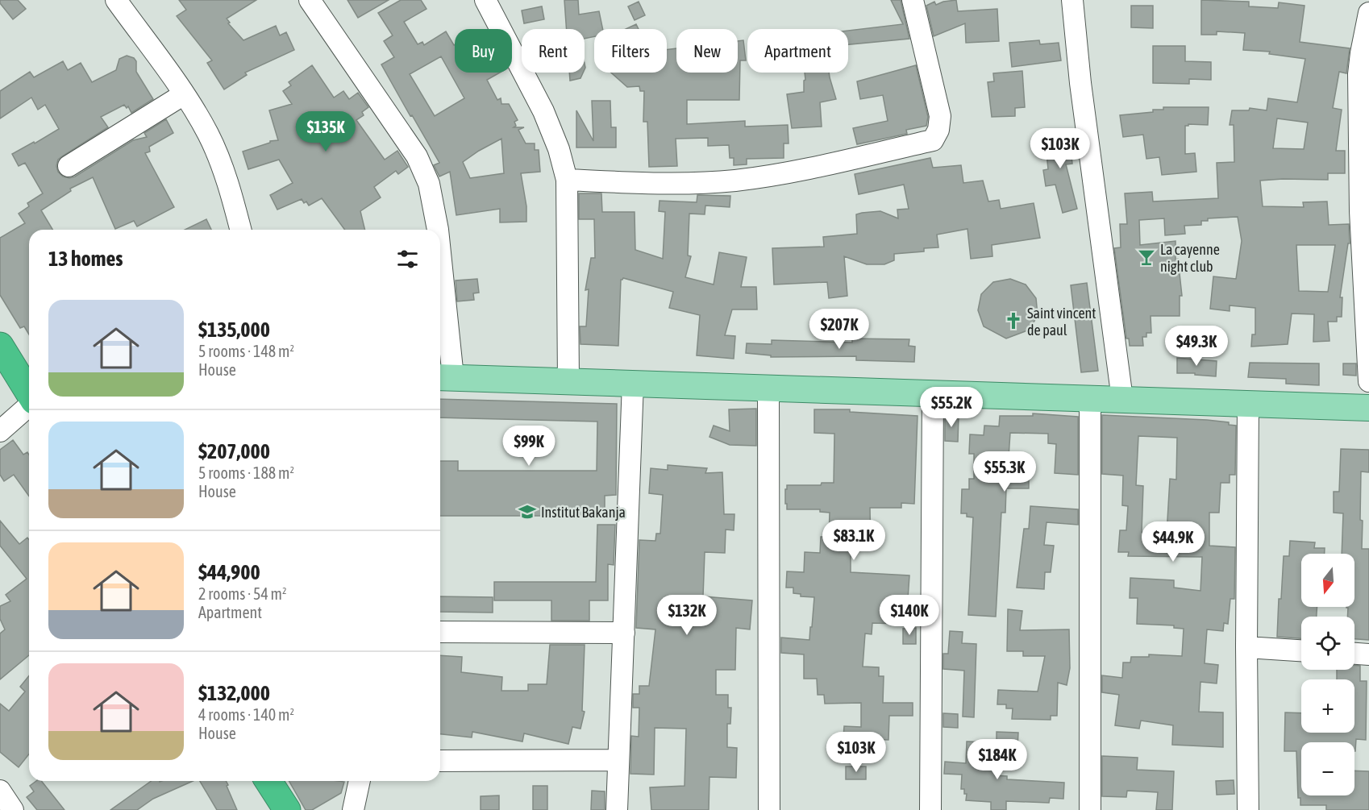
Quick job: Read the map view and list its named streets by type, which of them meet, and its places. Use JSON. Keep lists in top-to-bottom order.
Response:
{
  "places": {
    "bar": ["La cayenne night club"],
    "church": ["Saint vincent de paul"],
    "school or university": ["Institut Bakanja"]
  },
  "north": "bottom",
  "page": {
    "chip": [
      "Buy",
      "Rent",
      "Filters",
      "New",
      "Apartment"
    ],
    "price": [
      "$135K",
      "$103K",
      "$207K",
      "$49.3K",
      "$55.2K",
      "$99K",
      "$55.3K",
      "$83.1K",
      "$44.9K",
      "$132K",
      "$140K",
      "$103K",
      "$184K"
    ],
    "heading": "13 homes",
    "list": [
      {
        "name": "$135,000",
        "note": "5 rooms · 148 m² · House"
      },
      {
        "name": "$207,000",
        "note": "5 rooms · 188 m² · House"
      },
      {
        "name": "$44,900",
        "note": "2 rooms · 54 m² · Apartment"
      },
      {
        "name": "$132,000",
        "note": "4 rooms · 140 m² · House"
      }
    ],
    "map_buttons": ["+", "−"]
  }
}
